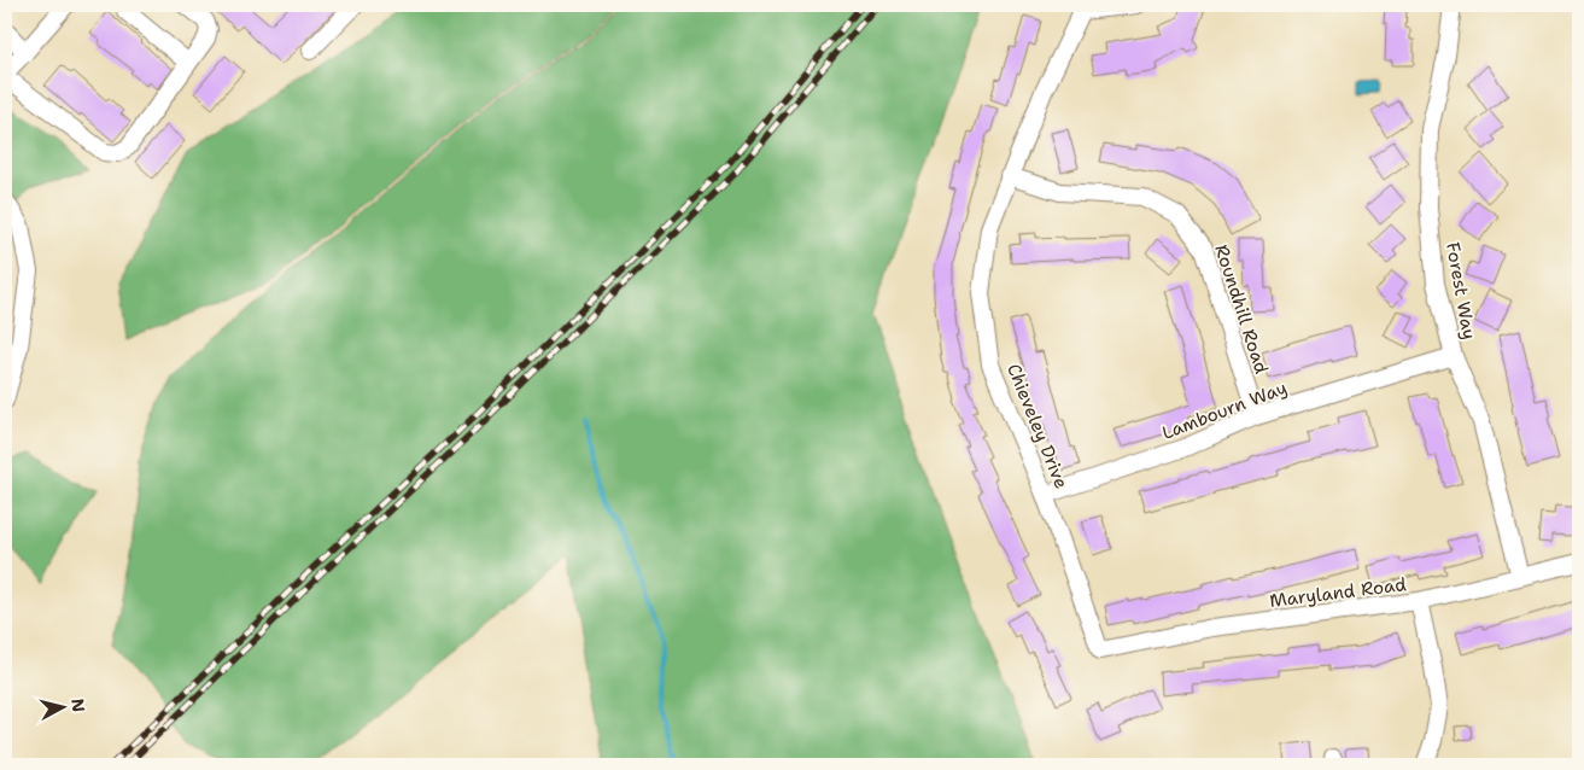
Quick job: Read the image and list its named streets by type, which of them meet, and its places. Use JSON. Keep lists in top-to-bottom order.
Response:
{
  "streets": {
    "street": [
      "Forest Way",
      "Roundhill Road",
      "Lambourn Way",
      "Chieveley Drive",
      "Maryland Road"
    ]
  },
  "crossings": [
    ["Forest Way", "Lambourn Way"],
    ["Forest Way", "Maryland Road"],
    ["Roundhill Road", "Lambourn Way"],
    ["Roundhill Road", "Chieveley Drive"],
    ["Lambourn Way", "Chieveley Drive"],
    ["Chieveley Drive", "Maryland Road"]
  ],
  "north": "right"
}
